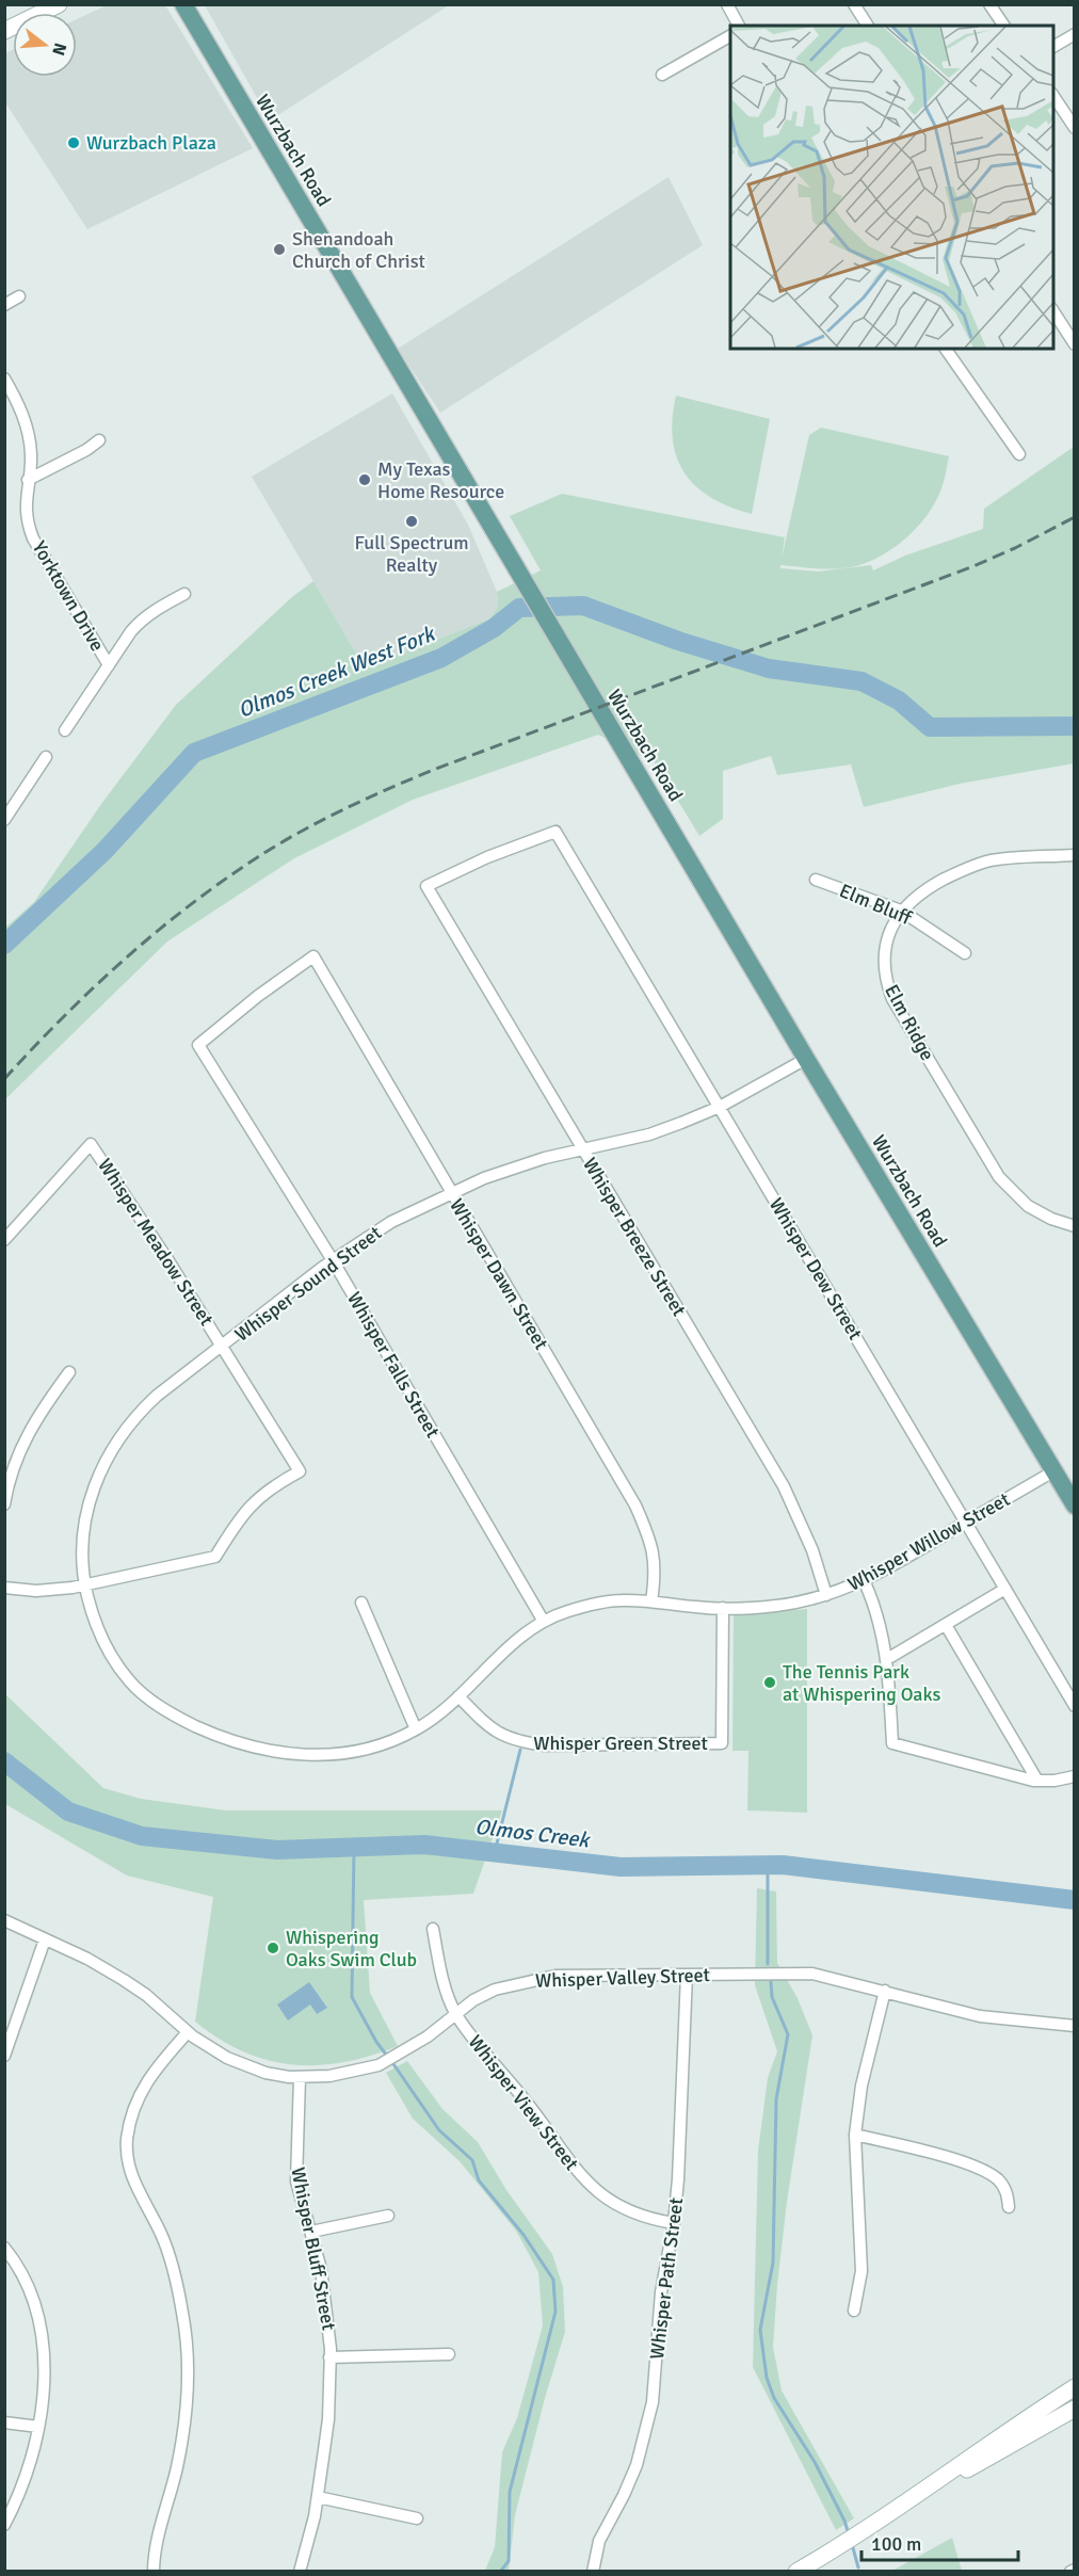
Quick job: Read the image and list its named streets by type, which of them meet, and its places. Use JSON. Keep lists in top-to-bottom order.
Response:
{
  "streets": {
    "main road": ["Wurzbach Road"],
    "street": [
      "Yorktown Drive",
      "Elm Bluff",
      "Elm Ridge",
      "Whisper Breeze Street",
      "Whisper Meadow Street",
      "Whisper Dew Street",
      "Whisper Dawn Street",
      "Whisper Sound Street",
      "Whisper Falls Street",
      "Whisper Willow Street",
      "Whisper Green Street",
      "Whisper Valley Street",
      "Whisper View Street",
      "Whisper Bluff Street",
      "Whisper Path Street"
    ]
  },
  "crossings": [
    ["Wurzbach Road", "Whisper Sound Street"],
    ["Wurzbach Road", "Whisper Willow Street"],
    ["Elm Bluff", "Elm Ridge"],
    ["Whisper Breeze Street", "Whisper Dew Street"],
    ["Whisper Breeze Street", "Whisper Sound Street"],
    ["Whisper Breeze Street", "Whisper Willow Street"],
    ["Whisper Meadow Street", "Whisper Sound Street"],
    ["Whisper Meadow Street", "Whisper Willow Street"],
    ["Whisper Dew Street", "Whisper Sound Street"],
    ["Whisper Dew Street", "Whisper Willow Street"],
    ["Whisper Dawn Street", "Whisper Sound Street"],
    ["Whisper Dawn Street", "Whisper Falls Street"],
    ["Whisper Dawn Street", "Whisper Willow Street"],
    ["Whisper Sound Street", "Whisper Falls Street"],
    ["Whisper Sound Street", "Whisper Willow Street"],
    ["Whisper Falls Street", "Whisper Willow Street"],
    ["Whisper Willow Street", "Whisper Green Street"],
    ["Whisper Valley Street", "Whisper View Street"],
    ["Whisper Valley Street", "Whisper Bluff Street"],
    ["Whisper Valley Street", "Whisper Path Street"],
    ["Whisper View Street", "Whisper Path Street"]
  ],
  "water": ["Olmos Creek West Fork", "Olmos Creek"],
  "places": [
    "Wurzbach Plaza",
    "Shenandoah Church of Christ",
    "My Texas Home Resource",
    "Full Spectrum Realty",
    "The Tennis Park at Whispering Oaks",
    "Whispering Oaks Swim Club"
  ],
  "scale_bar": "100 m",
  "north": "right"
}
